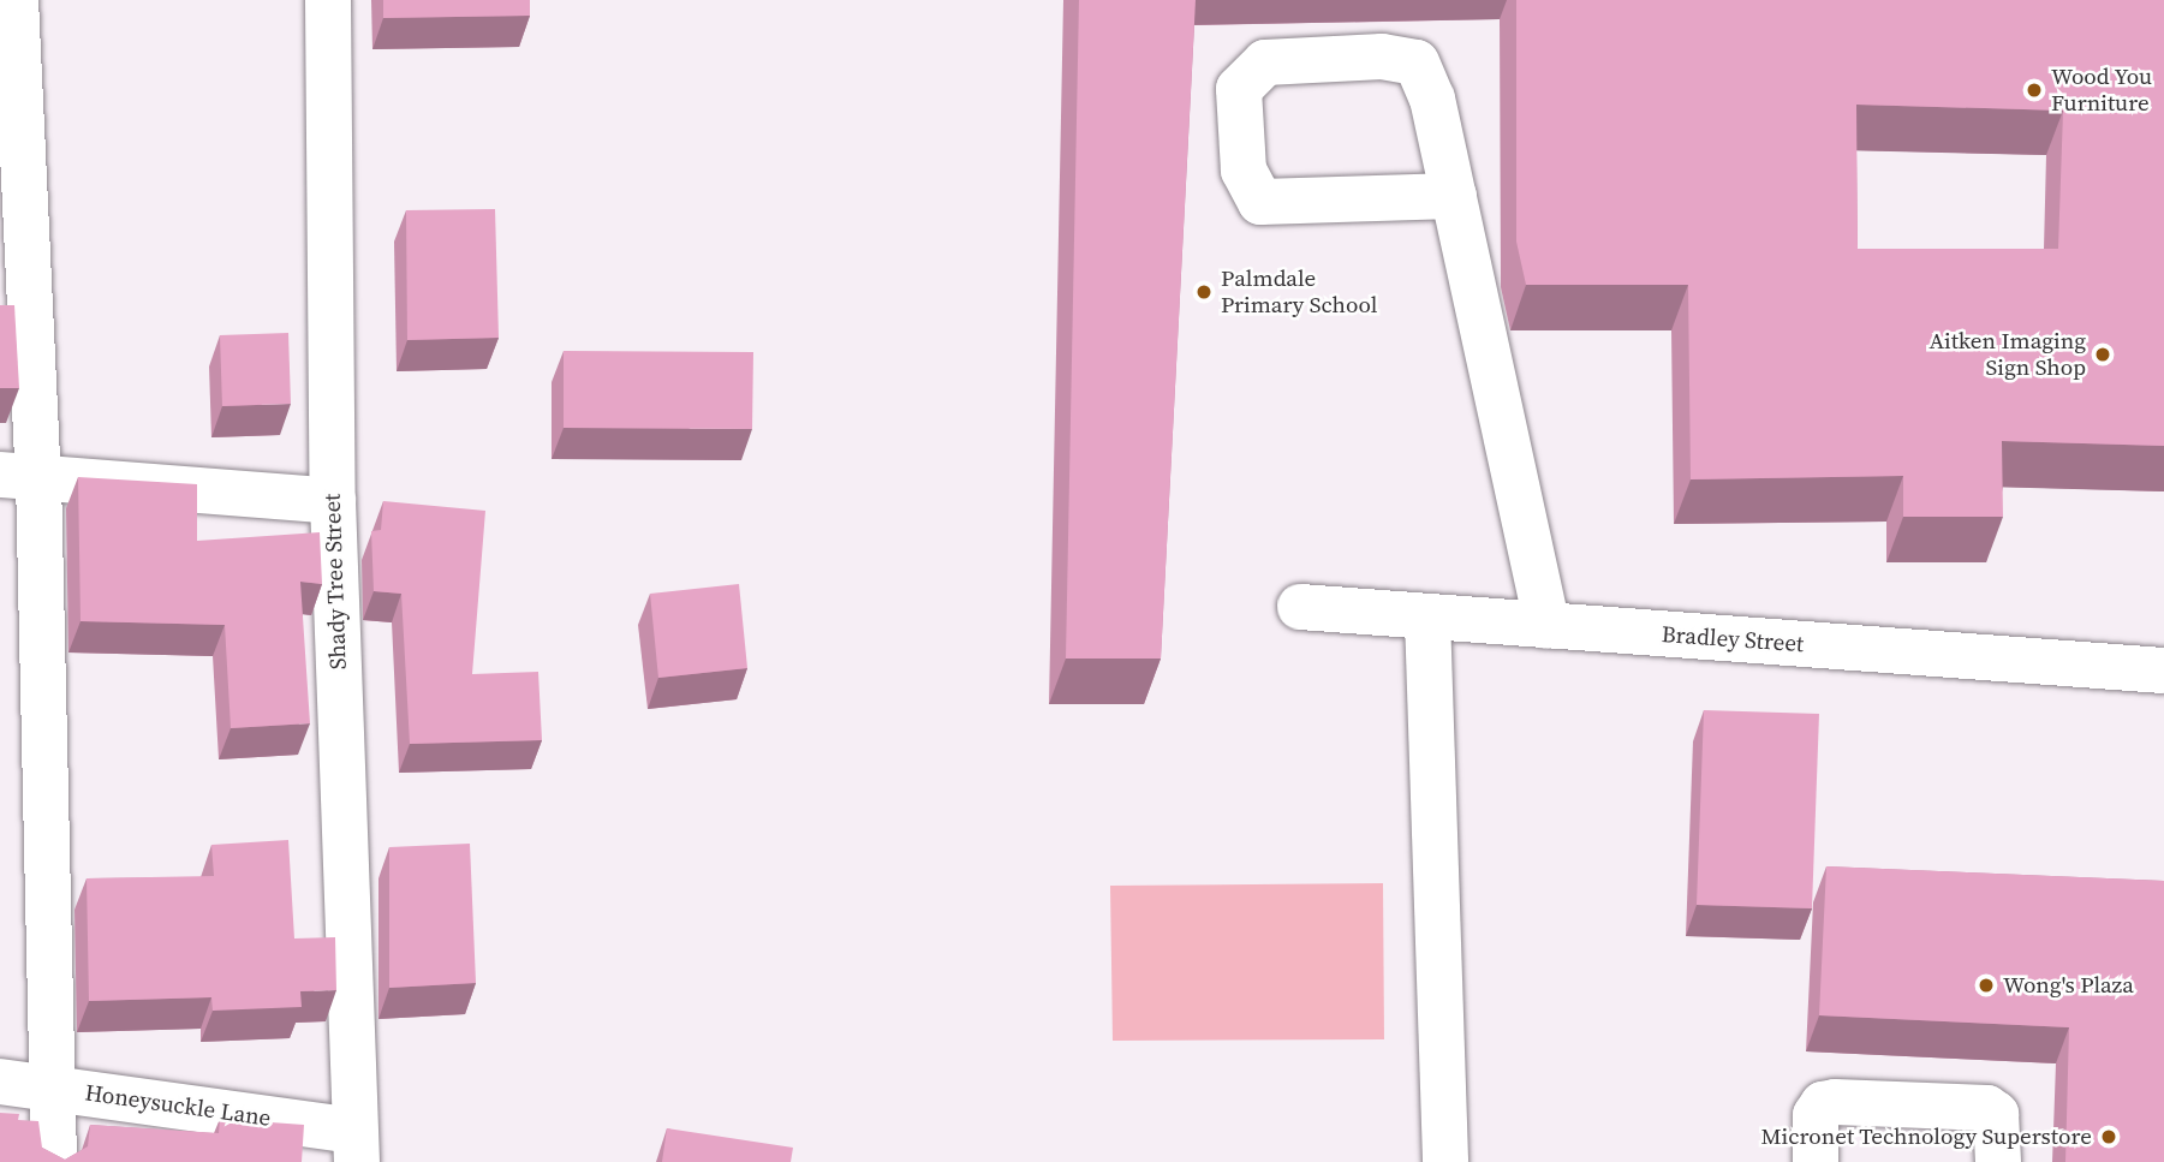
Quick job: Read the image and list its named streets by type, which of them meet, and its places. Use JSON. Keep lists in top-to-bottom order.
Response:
{
  "streets": {
    "street": ["Shady Tree Street", "Bradley Street", "Honeysuckle Lane"]
  },
  "crossings": [
    ["Shady Tree Street", "Honeysuckle Lane"]
  ],
  "places": [
    "Wood You Furniture",
    "Palmdale Primary School",
    "Aitken Imaging Sign Shop",
    "Wong's Plaza",
    "Micronet Technology Superstore"
  ]
}
